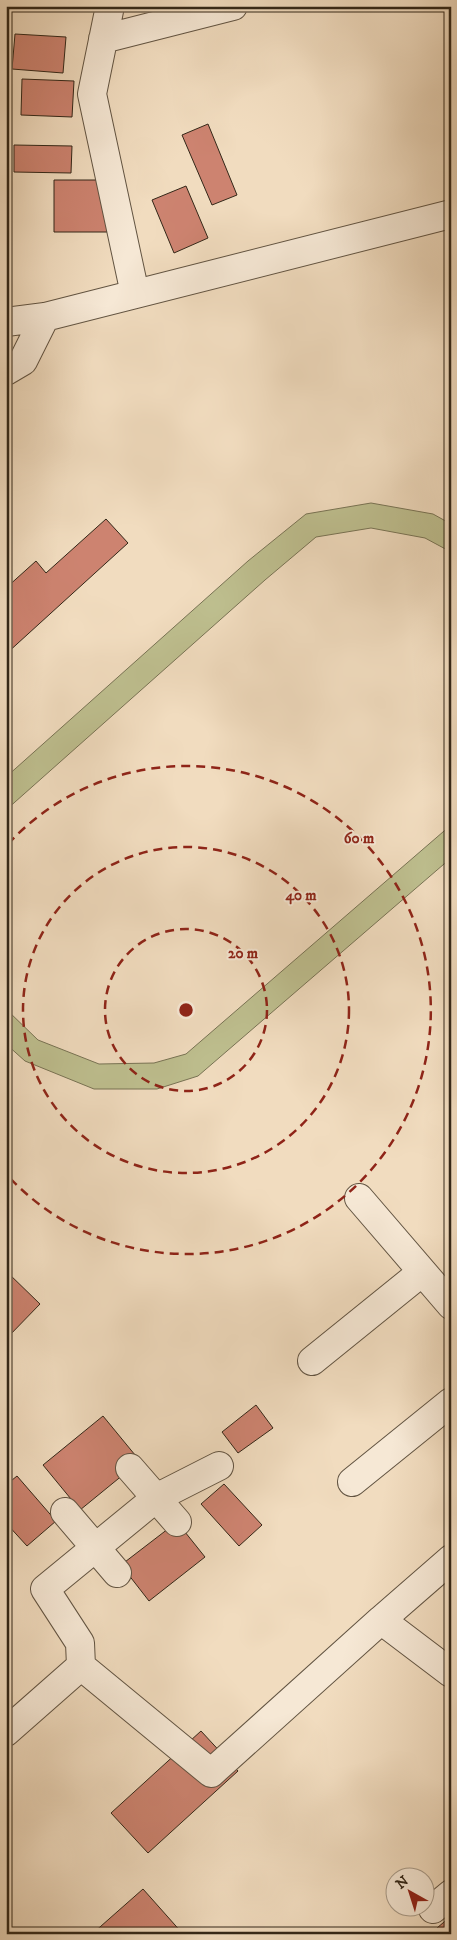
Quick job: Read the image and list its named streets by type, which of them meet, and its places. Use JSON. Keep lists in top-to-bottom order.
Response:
{
  "north": "top left",
  "rings": ["60 m", "40 m", "20 m"]
}
